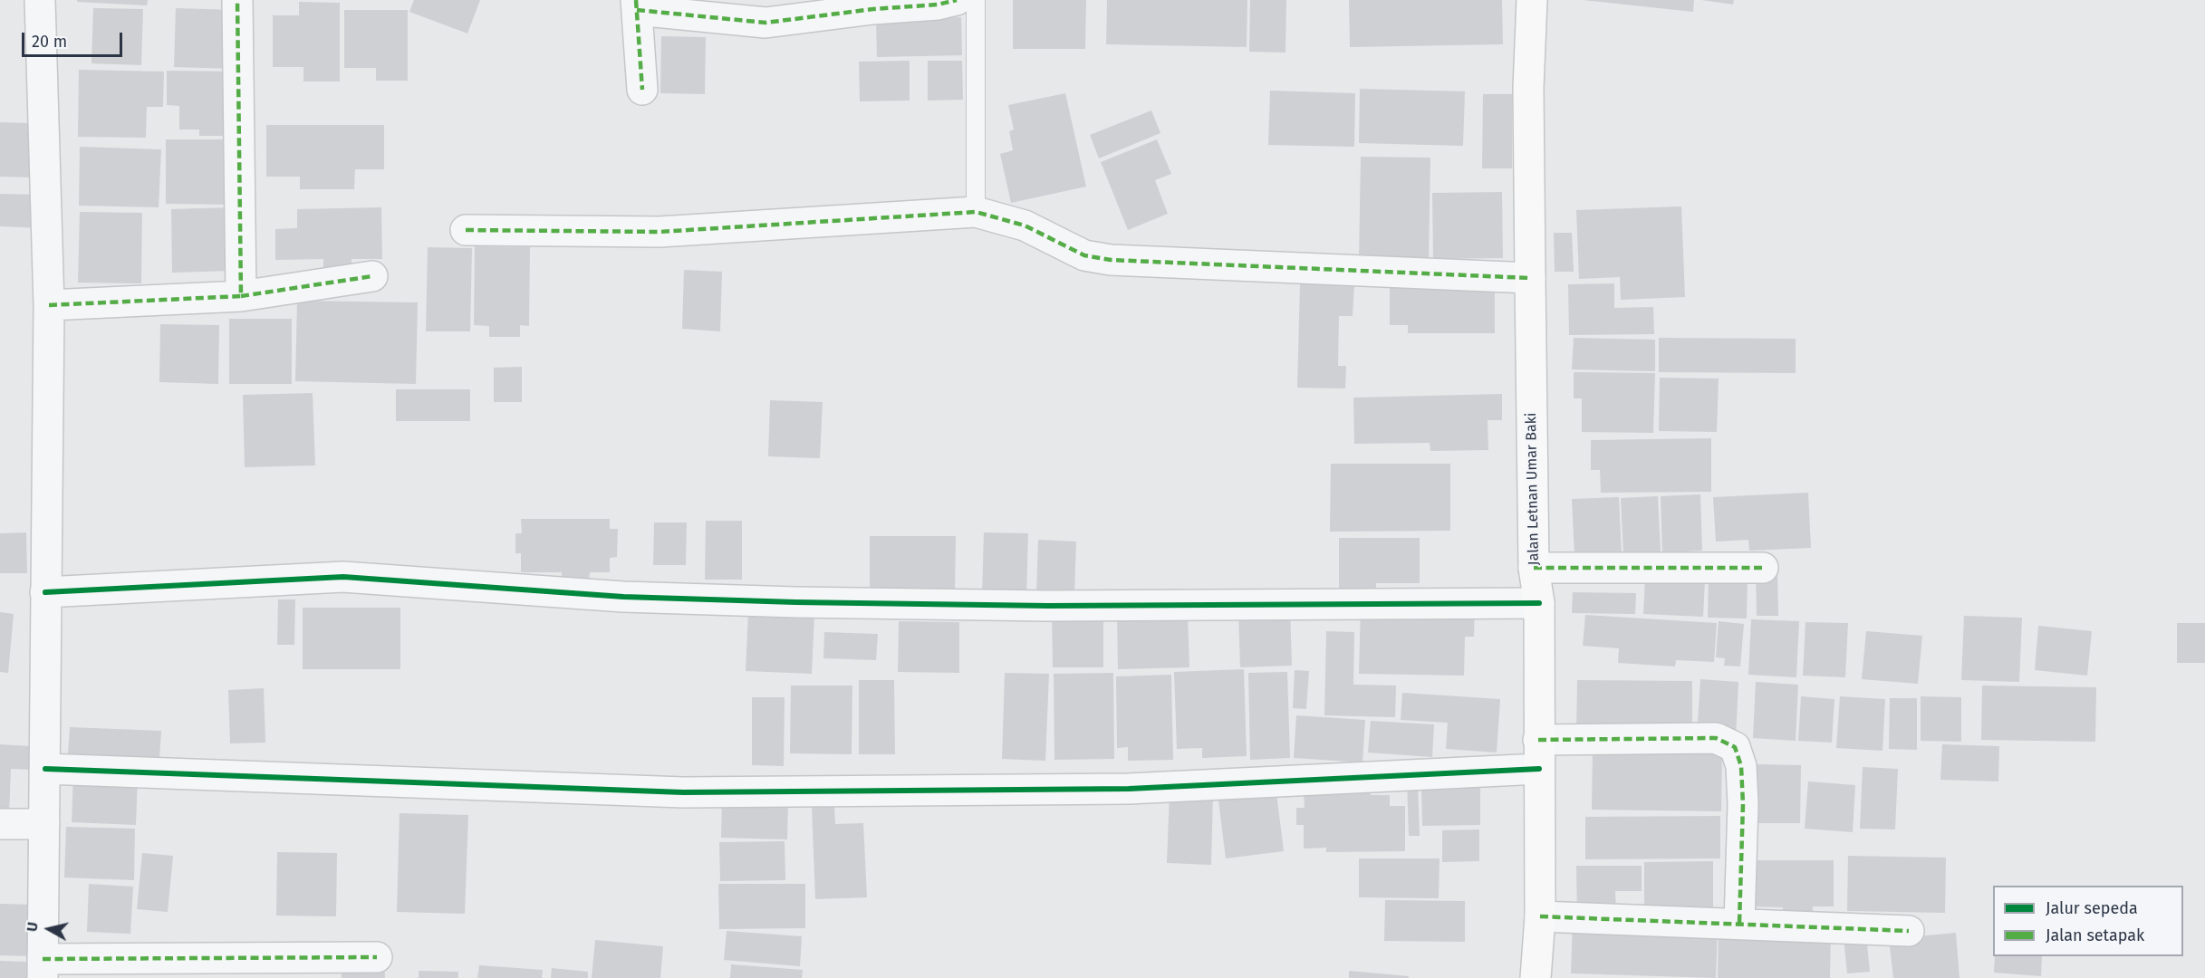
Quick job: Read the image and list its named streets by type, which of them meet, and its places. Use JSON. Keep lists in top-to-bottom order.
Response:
{
  "streets": {
    "street": ["Jalan Letnan Umar Baki"]
  },
  "legend": ["Jalur sepeda", "Jalan setapak"],
  "scale_bar": "20 m",
  "north": "left"
}
